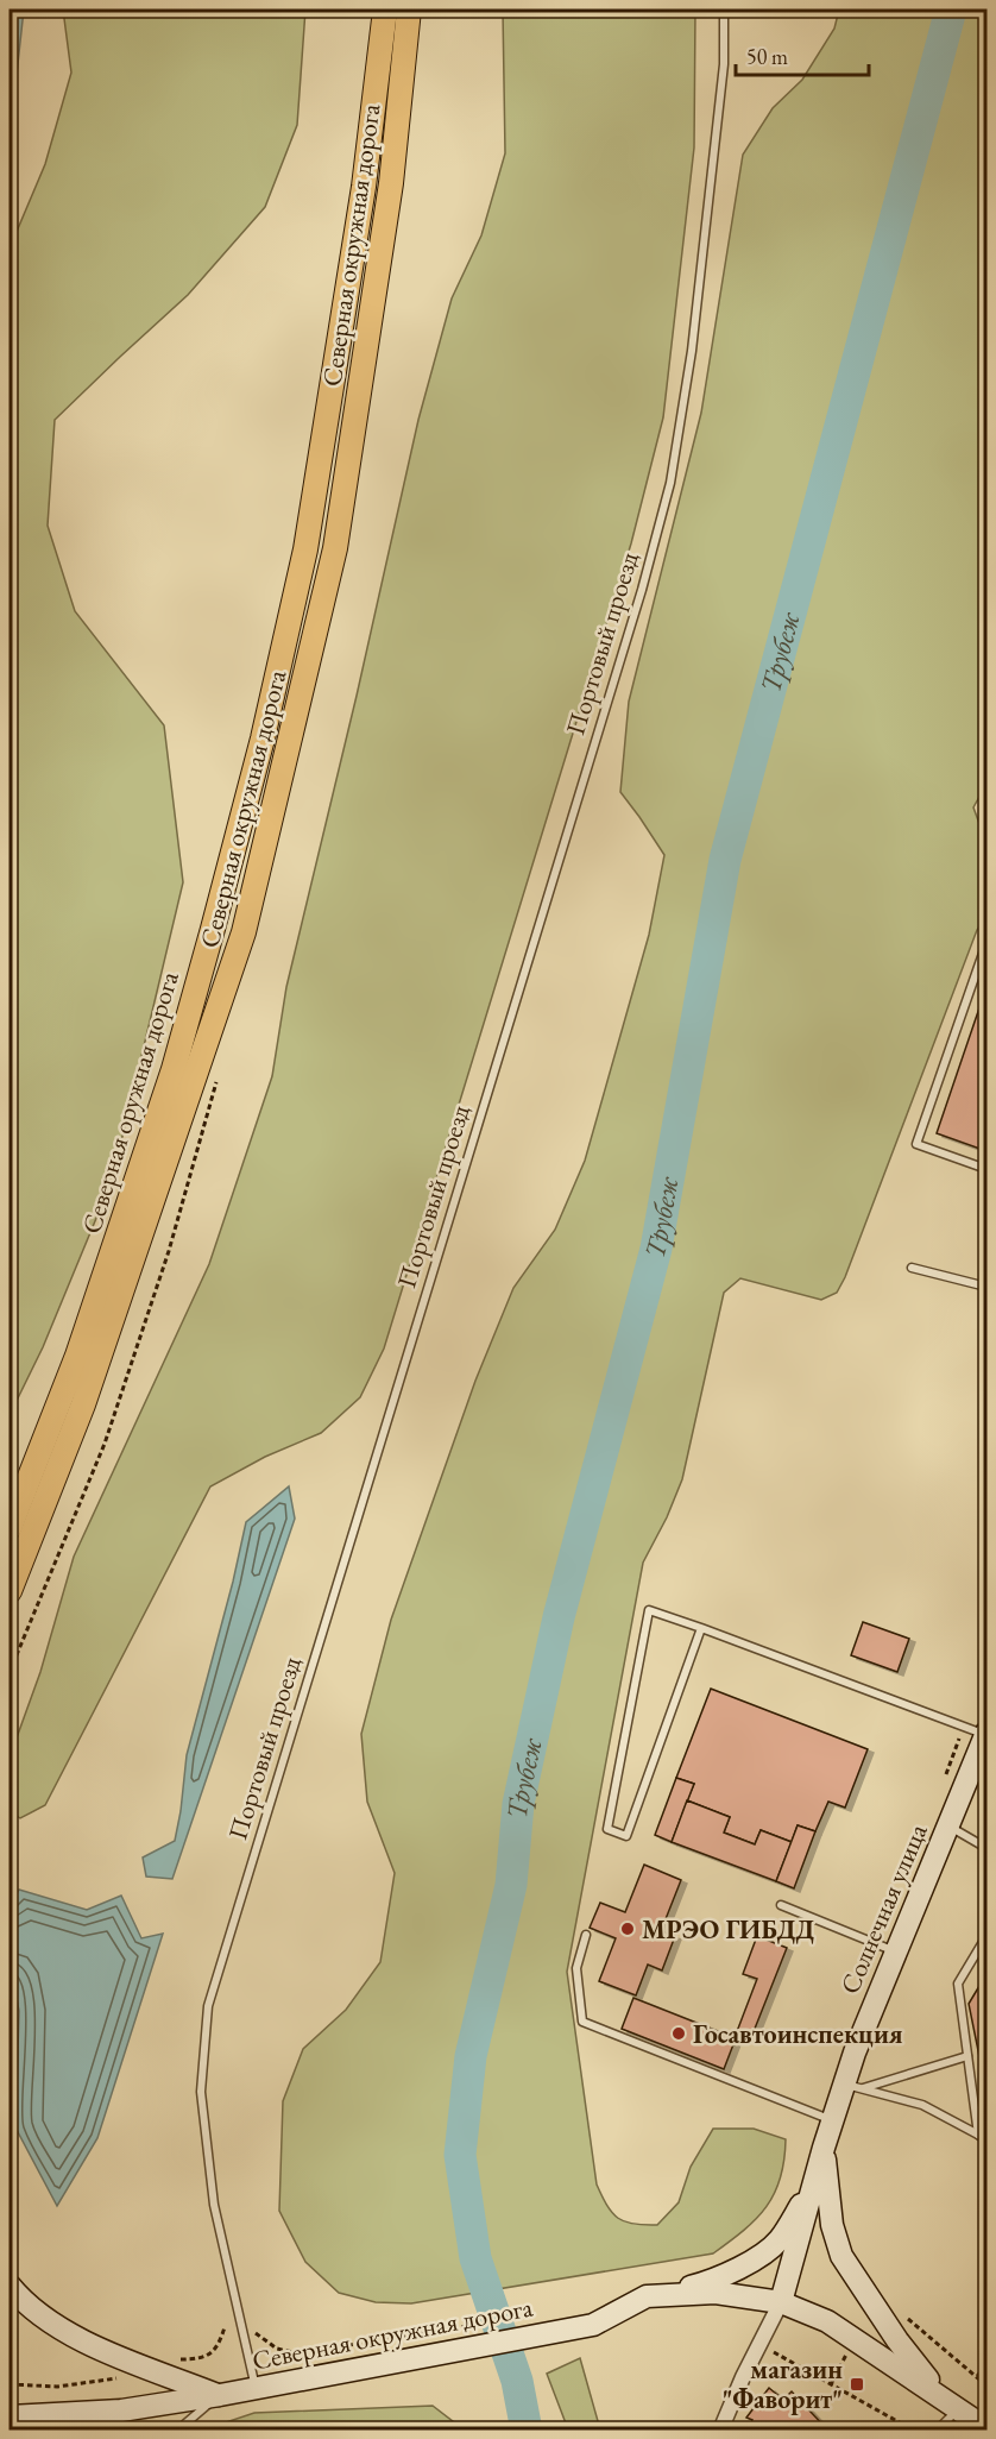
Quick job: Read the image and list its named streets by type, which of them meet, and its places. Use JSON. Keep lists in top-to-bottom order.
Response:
{
  "streets": {
    "main road": ["Северная окружная дорога", "Северная оружная дорога", "Солнечная улица"],
    "lane": ["Портовый проезд"]
  },
  "crossings": [
    ["Северная окружная дорога", "Портовый проезд"],
    ["Северная окружная дорога", "Солнечная улица"]
  ],
  "water": ["Трубеж"],
  "places": {
    "other": ["МРЭО ГИБДД", "Госавтоинспекция"],
    "transit": ["магазин \"Фаворит\""]
  },
  "scale_bar": "50 m"
}
